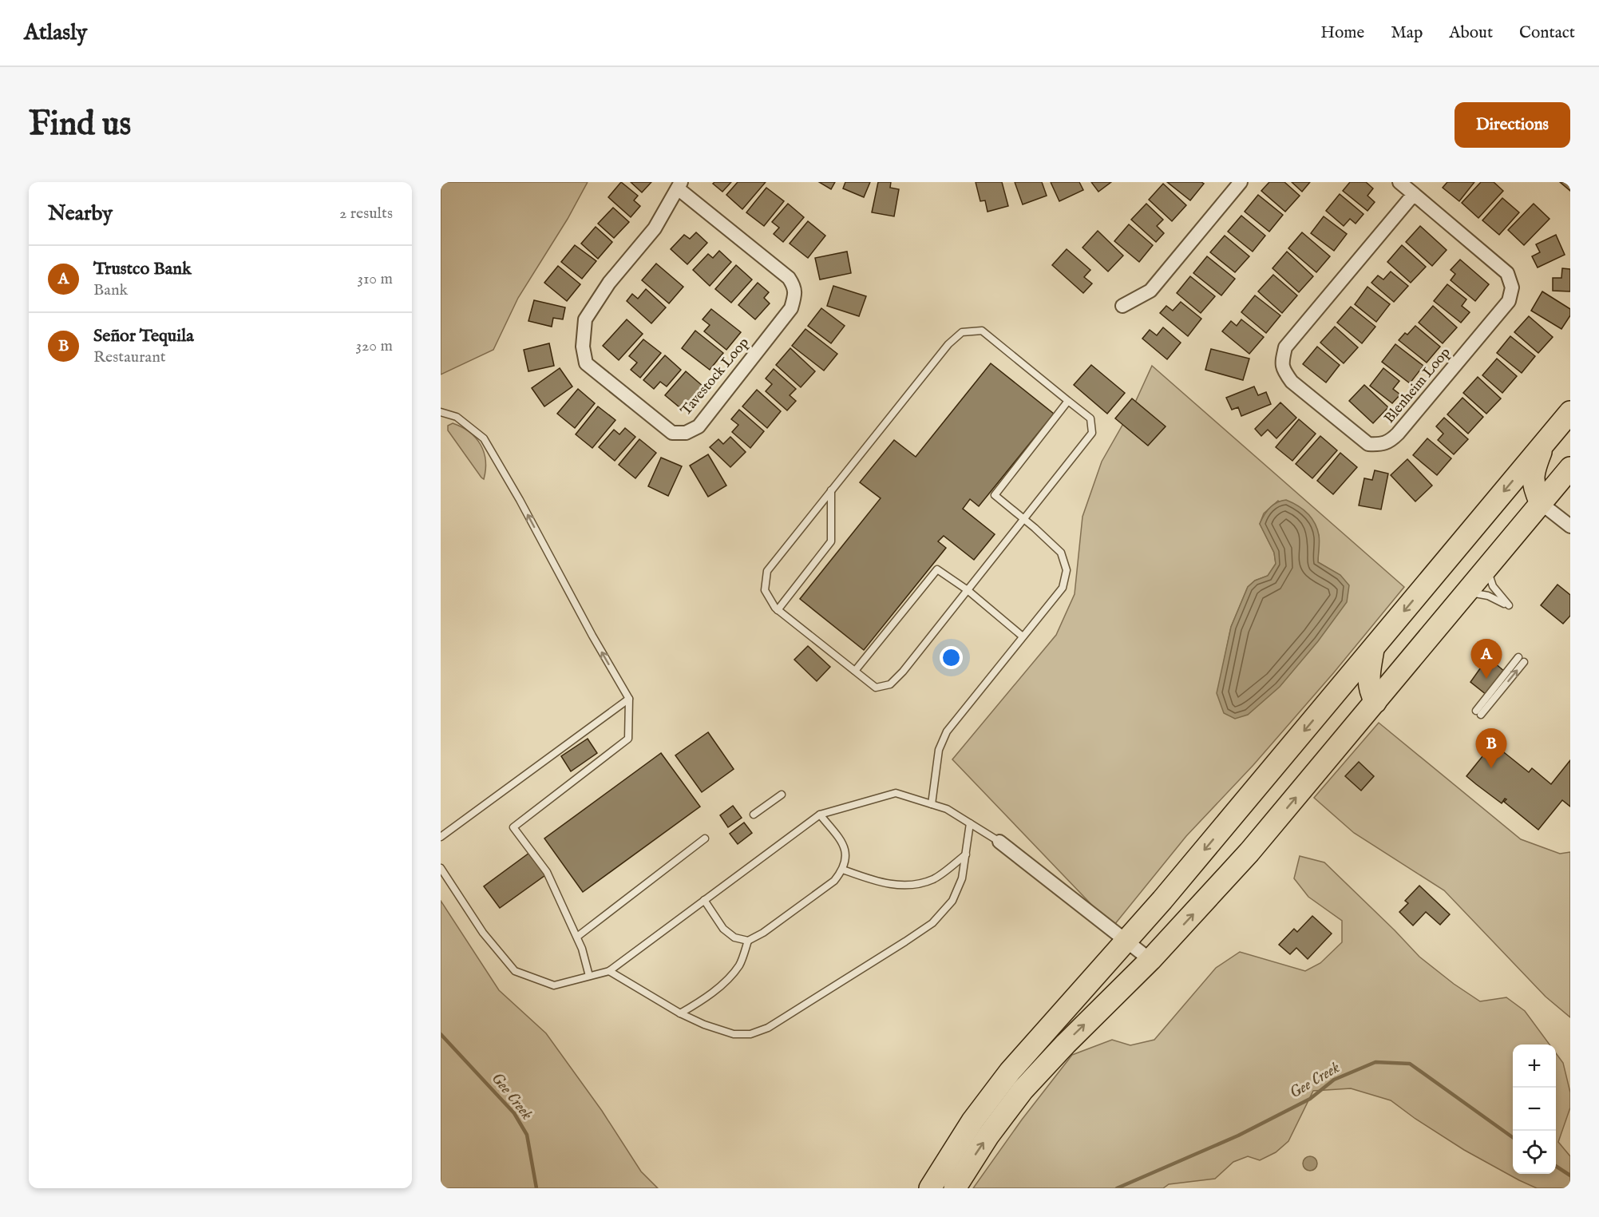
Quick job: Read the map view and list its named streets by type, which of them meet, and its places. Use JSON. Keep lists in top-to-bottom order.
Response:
{
  "streets": {
    "street": ["Tavestock Loop", "Blenheim Loop"]
  },
  "water": ["Gee Creek"],
  "page": {
    "header": "Atlasly",
    "nav": [
      "Home",
      "Map",
      "About",
      "Contact"
    ],
    "buttons": "Directions",
    "title": "Find us",
    "heading": ["Nearby", "2 results"],
    "list": [
      {
        "mark": "A",
        "name": "Trustco Bank",
        "note": "Bank",
        "value": "310 m"
      },
      {
        "mark": "B",
        "name": "Señor Tequila",
        "note": "Restaurant",
        "value": "320 m"
      }
    ],
    "pins": ["A", "B"],
    "map_buttons": ["+", "−"]
  }
}
